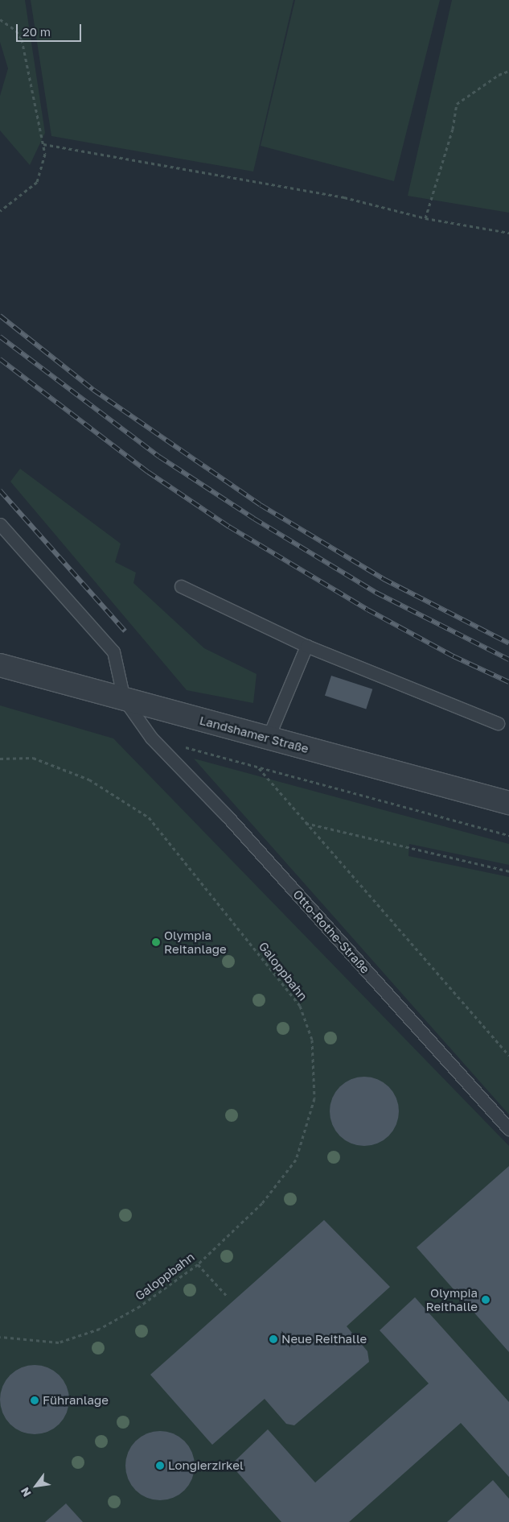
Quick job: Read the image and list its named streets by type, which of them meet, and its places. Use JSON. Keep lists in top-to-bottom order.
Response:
{
  "streets": {
    "street": ["Landshamer Straße"],
    "lane": ["Otto-Rothe-Straße"],
    "path": ["Galoppbahn"]
  },
  "crossings": [
    ["Landshamer Straße", "Otto-Rothe-Straße"]
  ],
  "places": [
    "Olympia Reitanlage",
    "Olympia Reithalle",
    "Neue Reithalle",
    "Führanlage",
    "Longierzirkel"
  ],
  "scale_bar": "20 m",
  "north": "bottom left"
}
